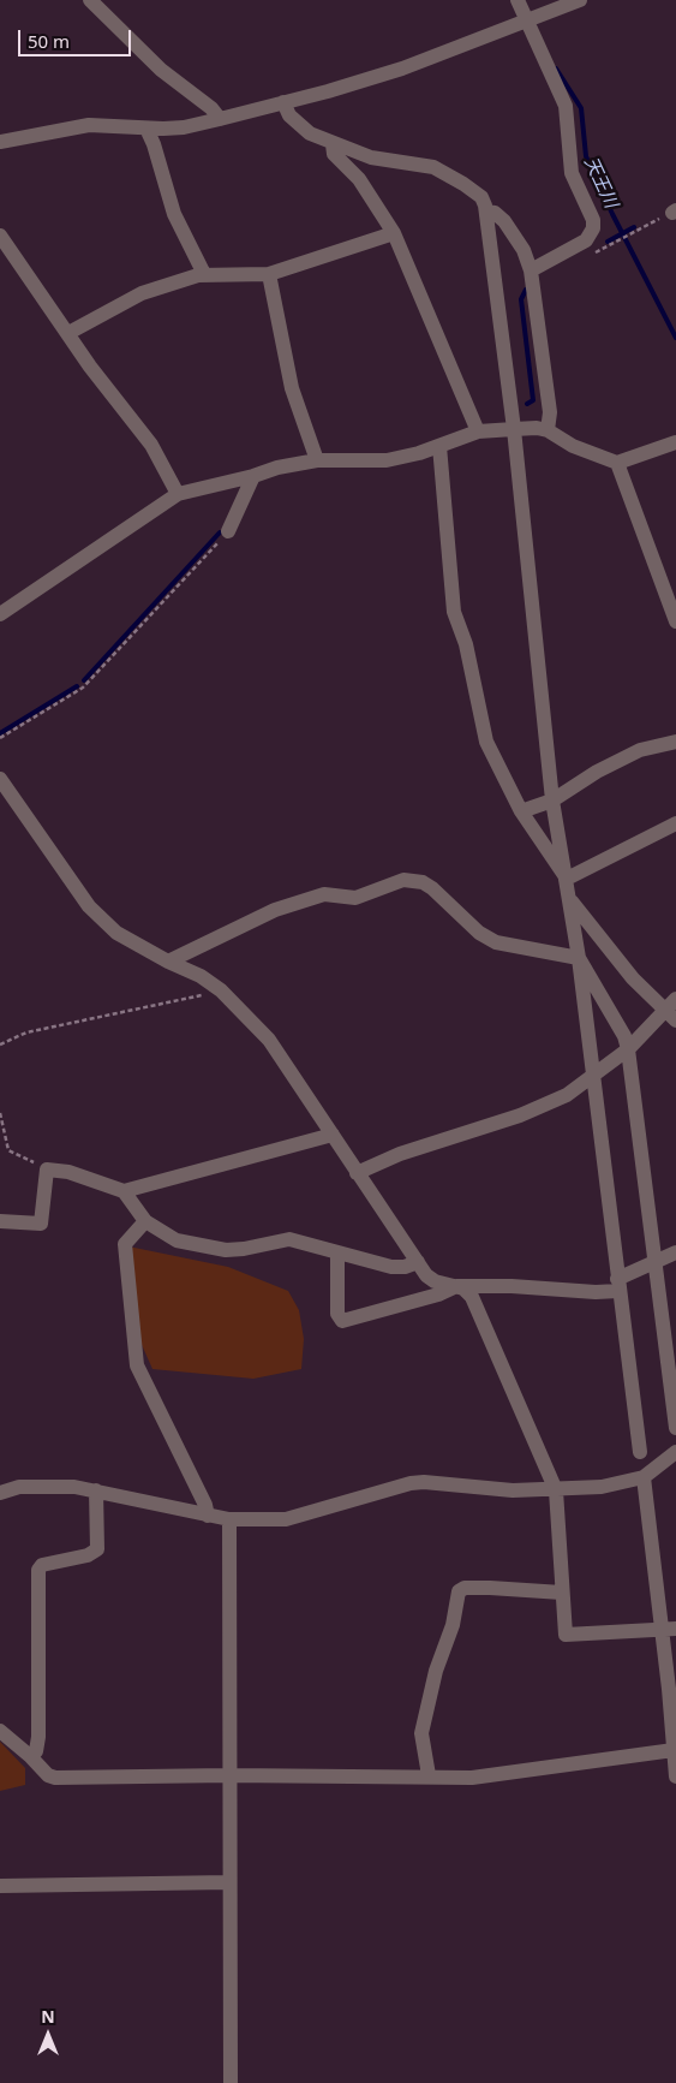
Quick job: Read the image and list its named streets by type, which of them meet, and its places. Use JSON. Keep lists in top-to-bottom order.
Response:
{
  "water": ["天王川"],
  "scale_bar": "50 m",
  "north": "top"
}
